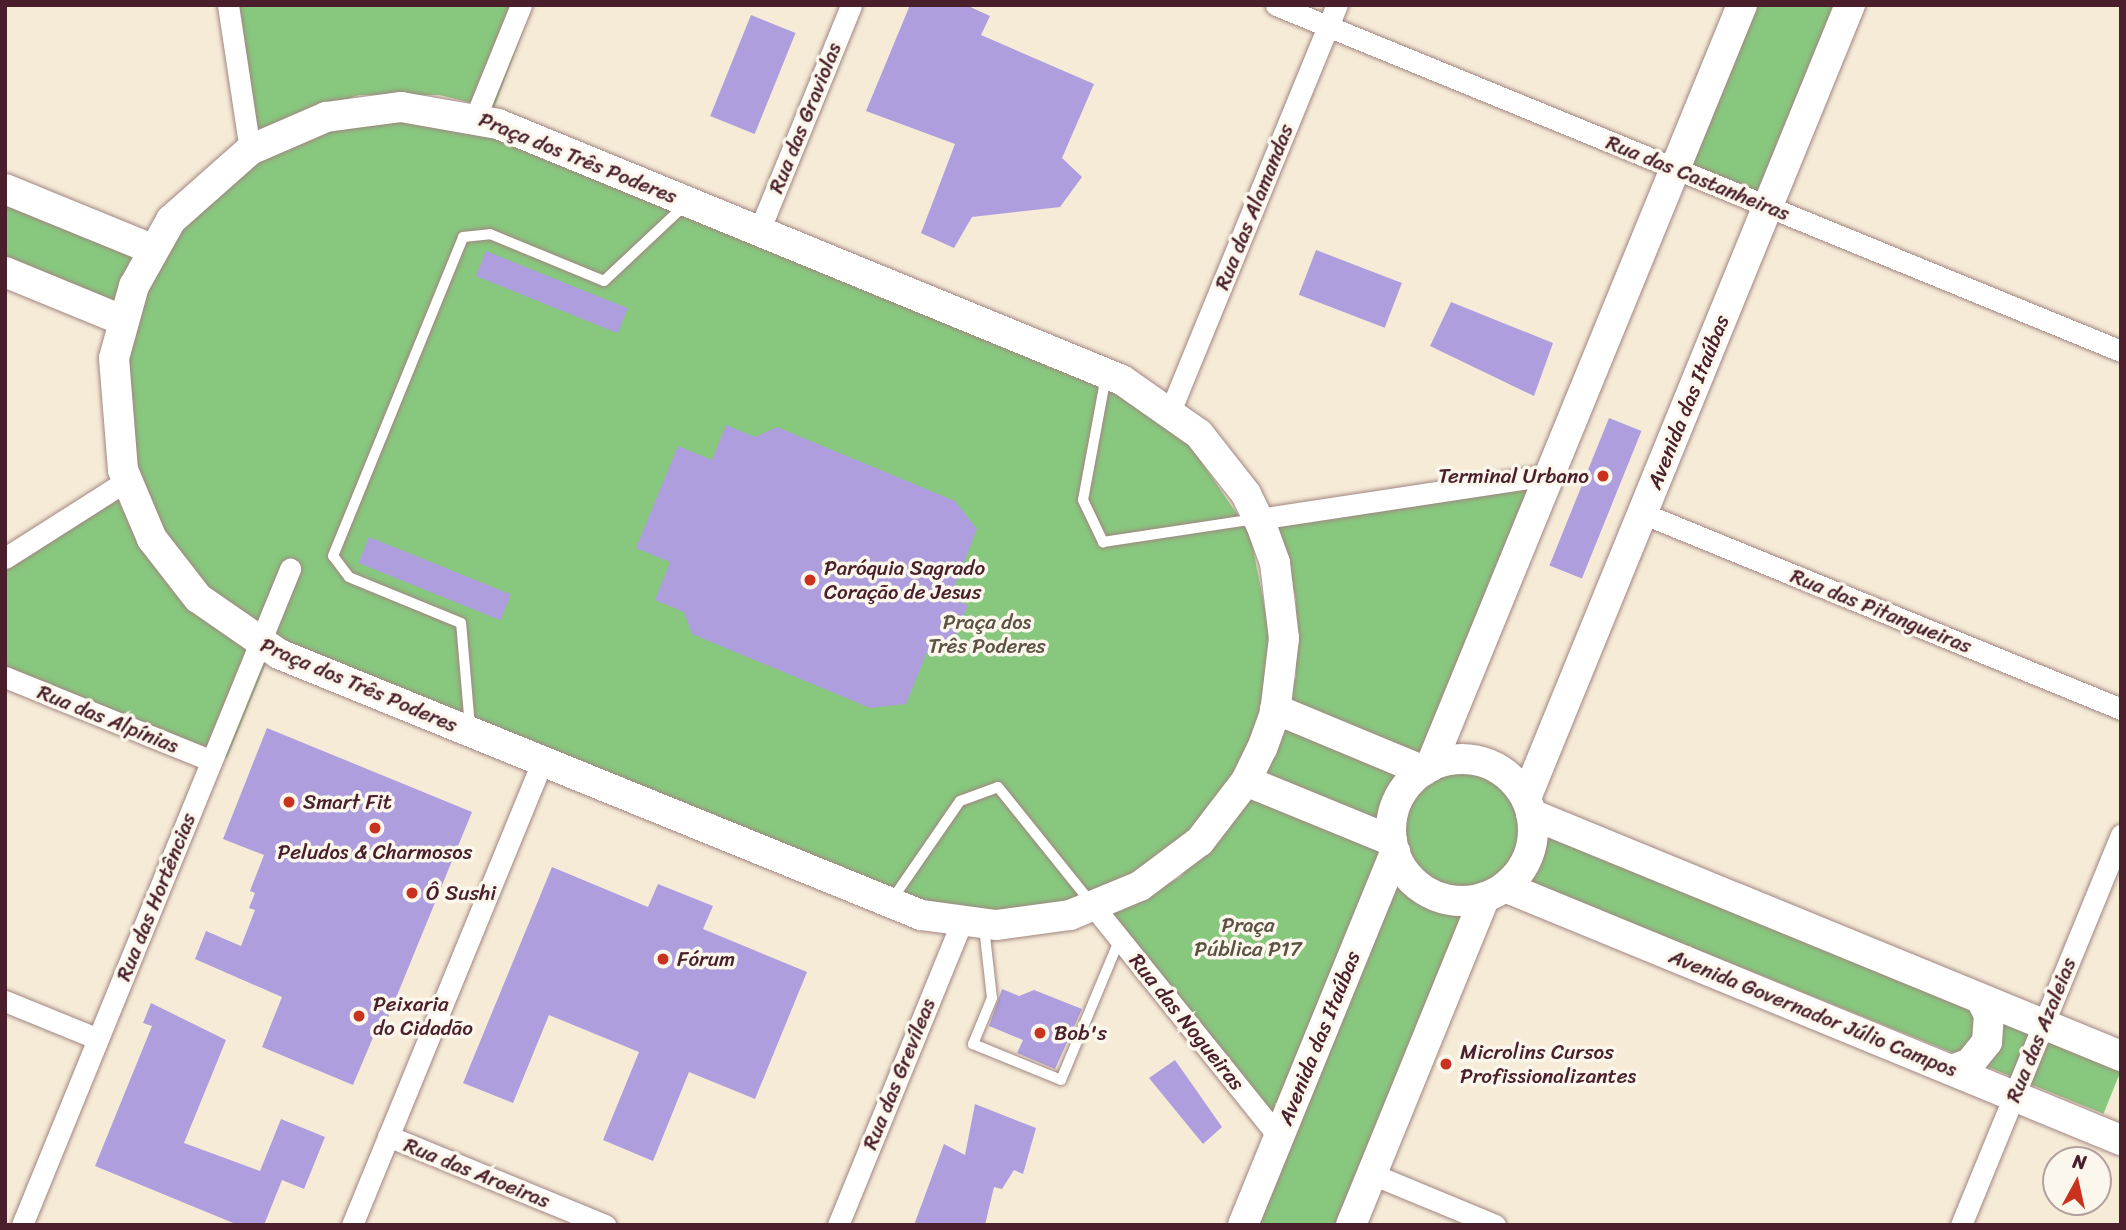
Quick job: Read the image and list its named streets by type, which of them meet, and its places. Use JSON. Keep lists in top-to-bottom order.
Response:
{
  "streets": {
    "main road": ["Praça dos Três Poderes", "Avenida das Itaúbas", "Avenida Governador Júlio Campos"],
    "street": [
      "Rua das Graviolas",
      "Rua das Castanheiras",
      "Rua das Alamandas",
      "Rua das Pitangueiras",
      "Rua das Alpínias",
      "Rua das Hortências",
      "Rua das Nogueiras",
      "Rua das Azaleias",
      "Rua das Grevíleas",
      "Rua das Aroeiras"
    ]
  },
  "crossings": [
    ["Rua das Graviolas", "Praça dos Três Poderes"],
    ["Praça dos Três Poderes", "Rua das Alamandas"],
    ["Praça dos Três Poderes", "Rua das Hortências"],
    ["Praça dos Três Poderes", "Avenida Governador Júlio Campos"],
    ["Praça dos Três Poderes", "Rua das Nogueiras"],
    ["Praça dos Três Poderes", "Rua das Grevíleas"],
    ["Rua das Castanheiras", "Rua das Alamandas"],
    ["Rua das Castanheiras", "Avenida das Itaúbas"],
    ["Avenida das Itaúbas", "Rua das Pitangueiras"],
    ["Avenida das Itaúbas", "Avenida Governador Júlio Campos"],
    ["Avenida das Itaúbas", "Rua das Nogueiras"],
    ["Rua das Alpínias", "Rua das Hortências"],
    ["Avenida Governador Júlio Campos", "Rua das Azaleias"]
  ],
  "parks": ["Praça dos Três Poderes", "Praça Pública P17"],
  "places": [
    "Terminal Urbano",
    "Paróquia Sagrado Coração de Jesus",
    "Smart Fit",
    "Peludos & Charmosos",
    "Ô Sushi",
    "Fórum",
    "Peixaria do Cidadão",
    "Bob's",
    "Microlins Cursos Profissionalizantes"
  ],
  "north": "top"
}
